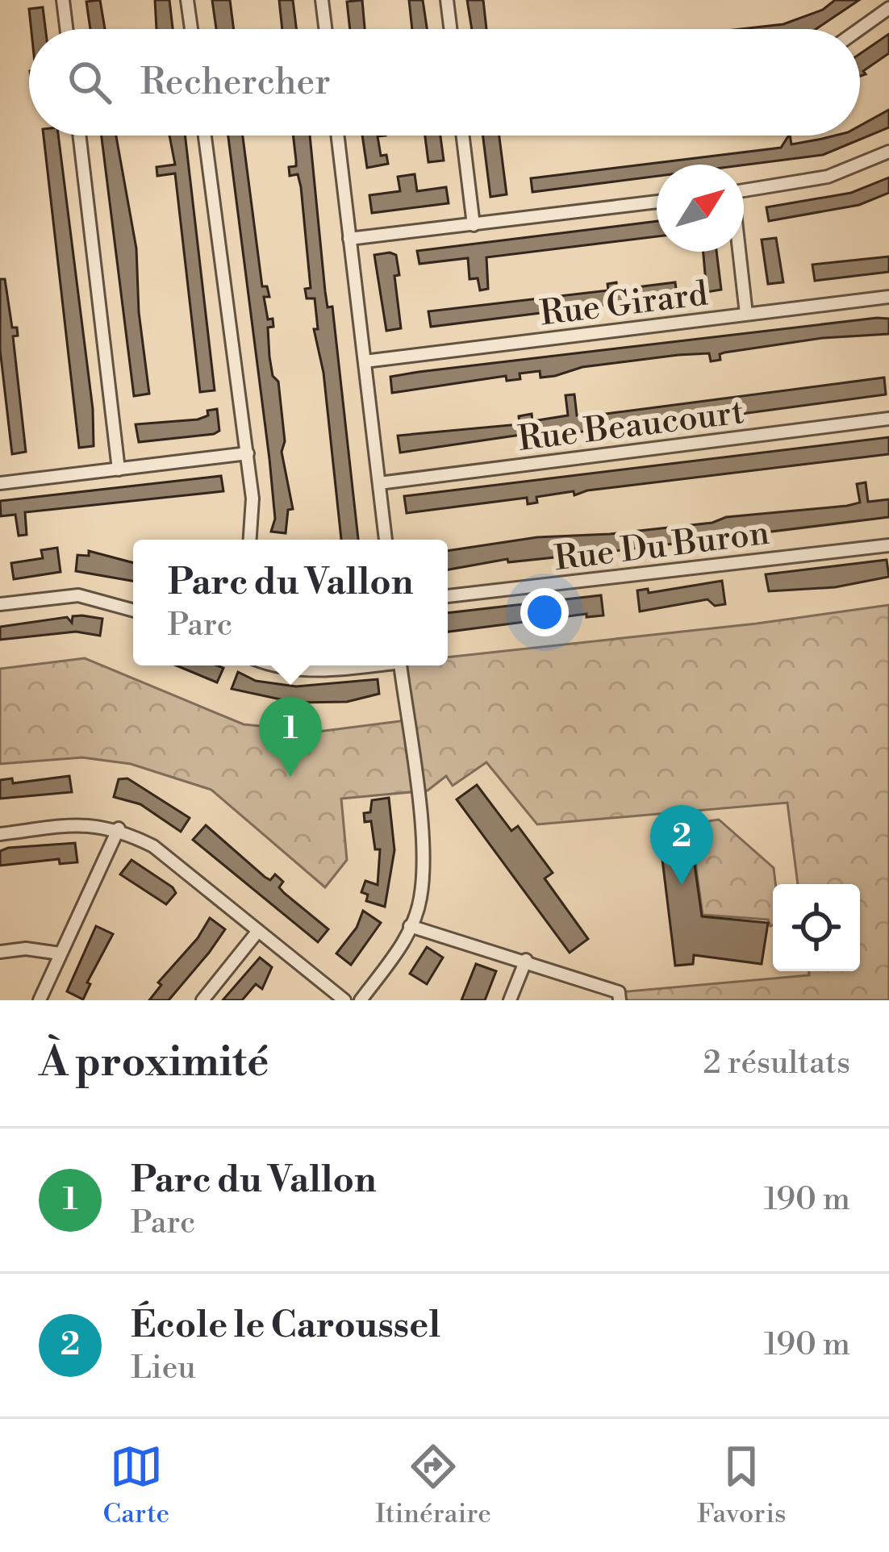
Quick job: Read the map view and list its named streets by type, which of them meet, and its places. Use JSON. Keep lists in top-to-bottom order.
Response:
{
  "streets": {
    "street": ["Rue Girard", "Rue Beaucourt", "Rue Du Buron"]
  },
  "north": "top right",
  "page": {
    "search": "Rechercher",
    "popup": ["Parc du Vallon", "Parc"],
    "pins": ["1", "2"],
    "heading": ["À proximité", "2 résultats"],
    "list": [
      {
        "mark": "1",
        "name": "Parc du Vallon",
        "note": "Parc",
        "value": "190 m"
      },
      {
        "mark": "2",
        "name": "École le Caroussel",
        "note": "Lieu",
        "value": "190 m"
      }
    ],
    "nav": ["Carte", "Itinéraire", "Favoris"]
  }
}
